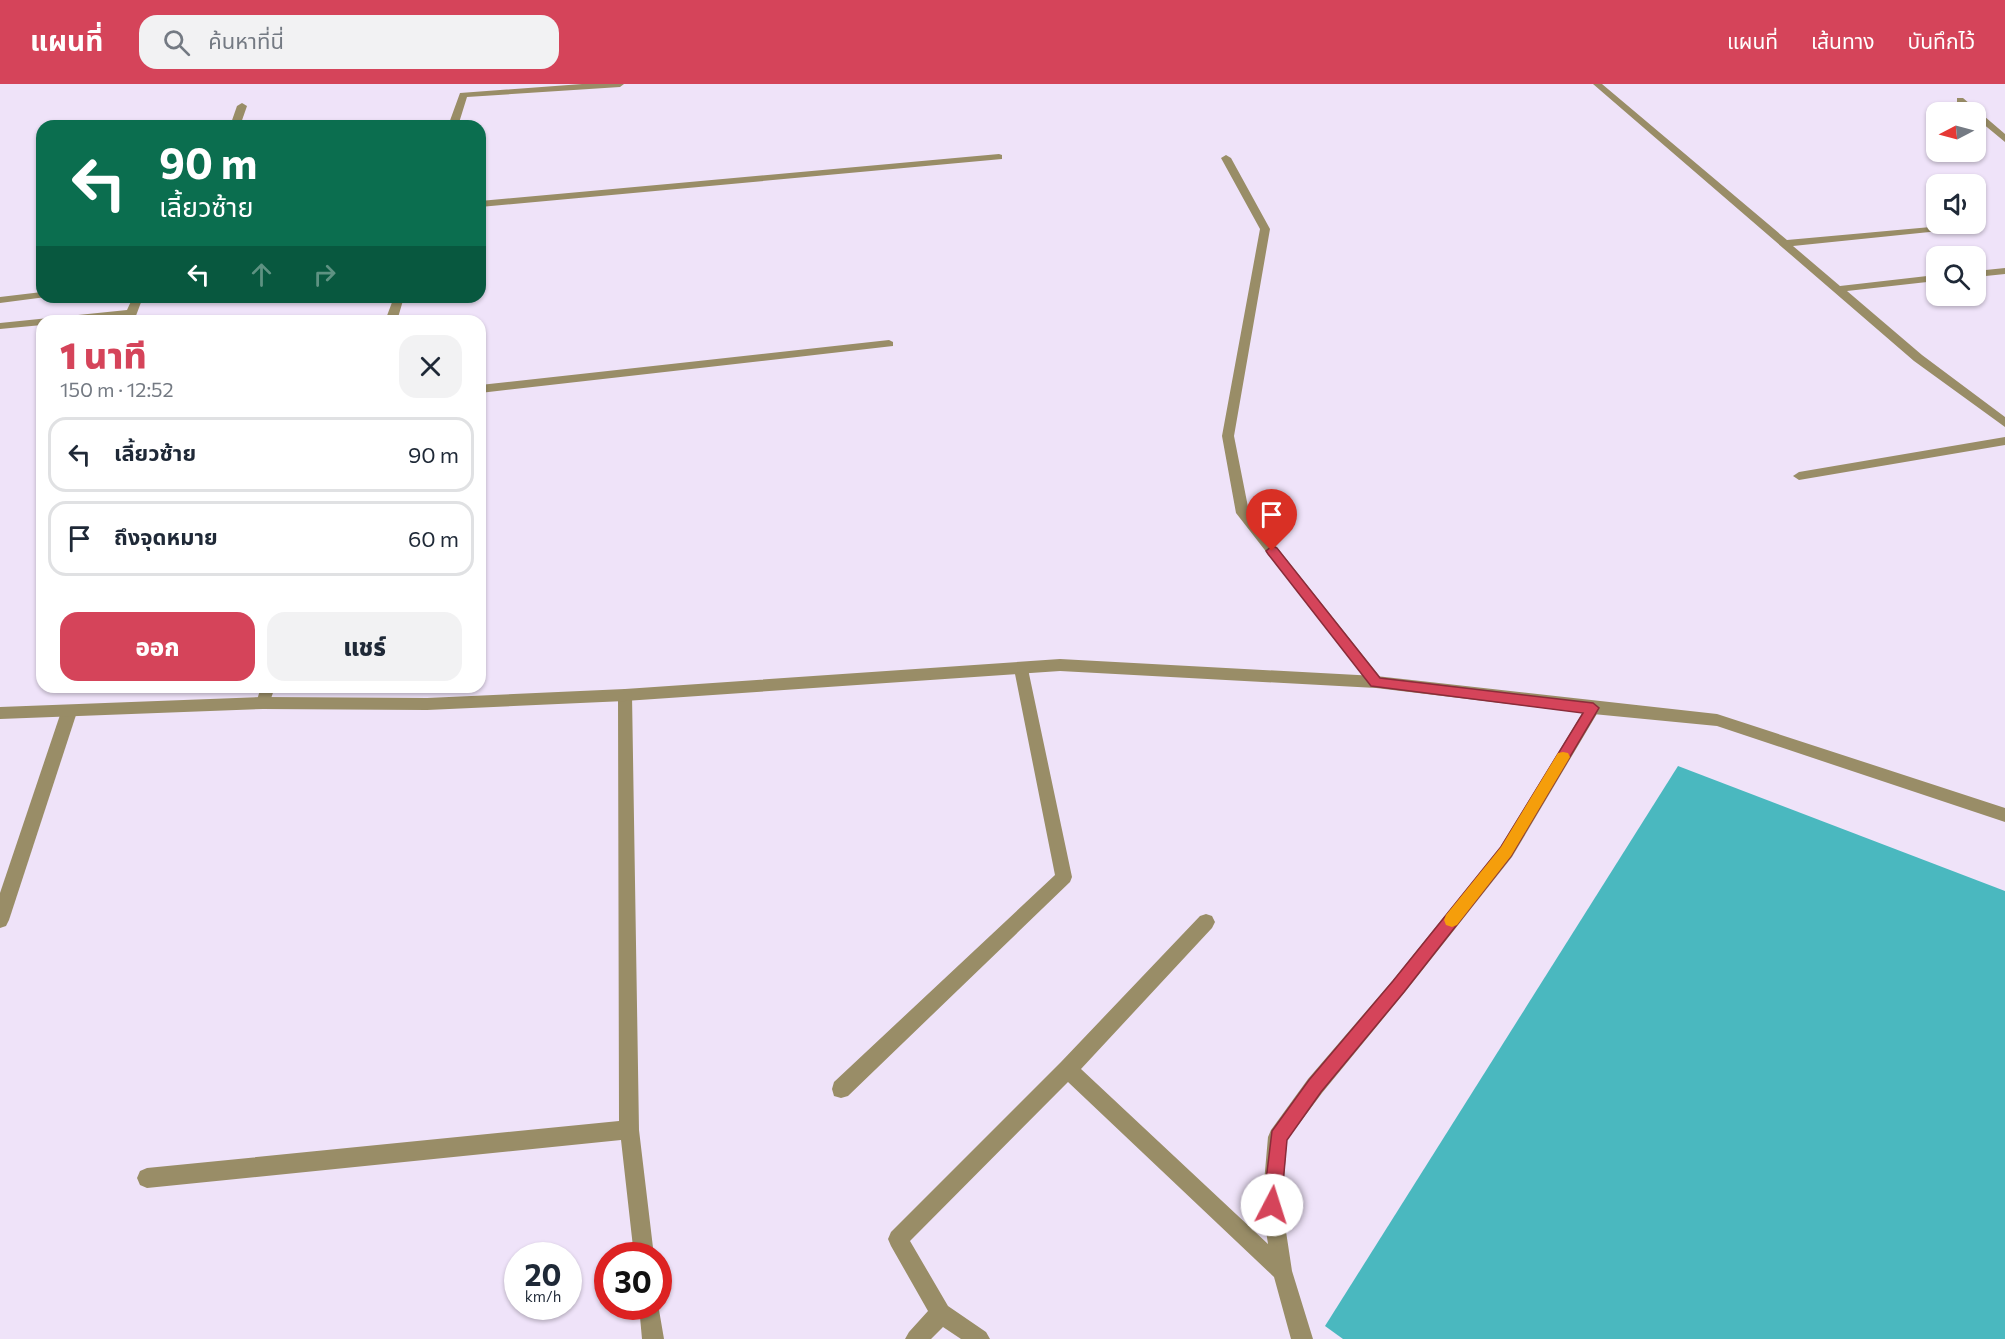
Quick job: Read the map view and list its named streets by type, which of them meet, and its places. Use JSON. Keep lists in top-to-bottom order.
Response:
{
  "north": "left",
  "page": {
    "header": "แผนที่",
    "search": "ค้นหาที่นี่",
    "nav": ["แผนที่", "เส้นทาง", "บันทึกไว้"],
    "turn": ["90 m", "เลี้ยวซ้าย"],
    "heading": ["1 นาที", "150 m · 12:52"],
    "list": [
      {
        "name": "เลี้ยวซ้าย",
        "value": "90 m"
      },
      {
        "name": "ถึงจุดหมาย",
        "value": "60 m"
      }
    ],
    "buttons": ["ออก", "แชร์"],
    "speed": "20 km/h",
    "limit": "30"
  }
}
